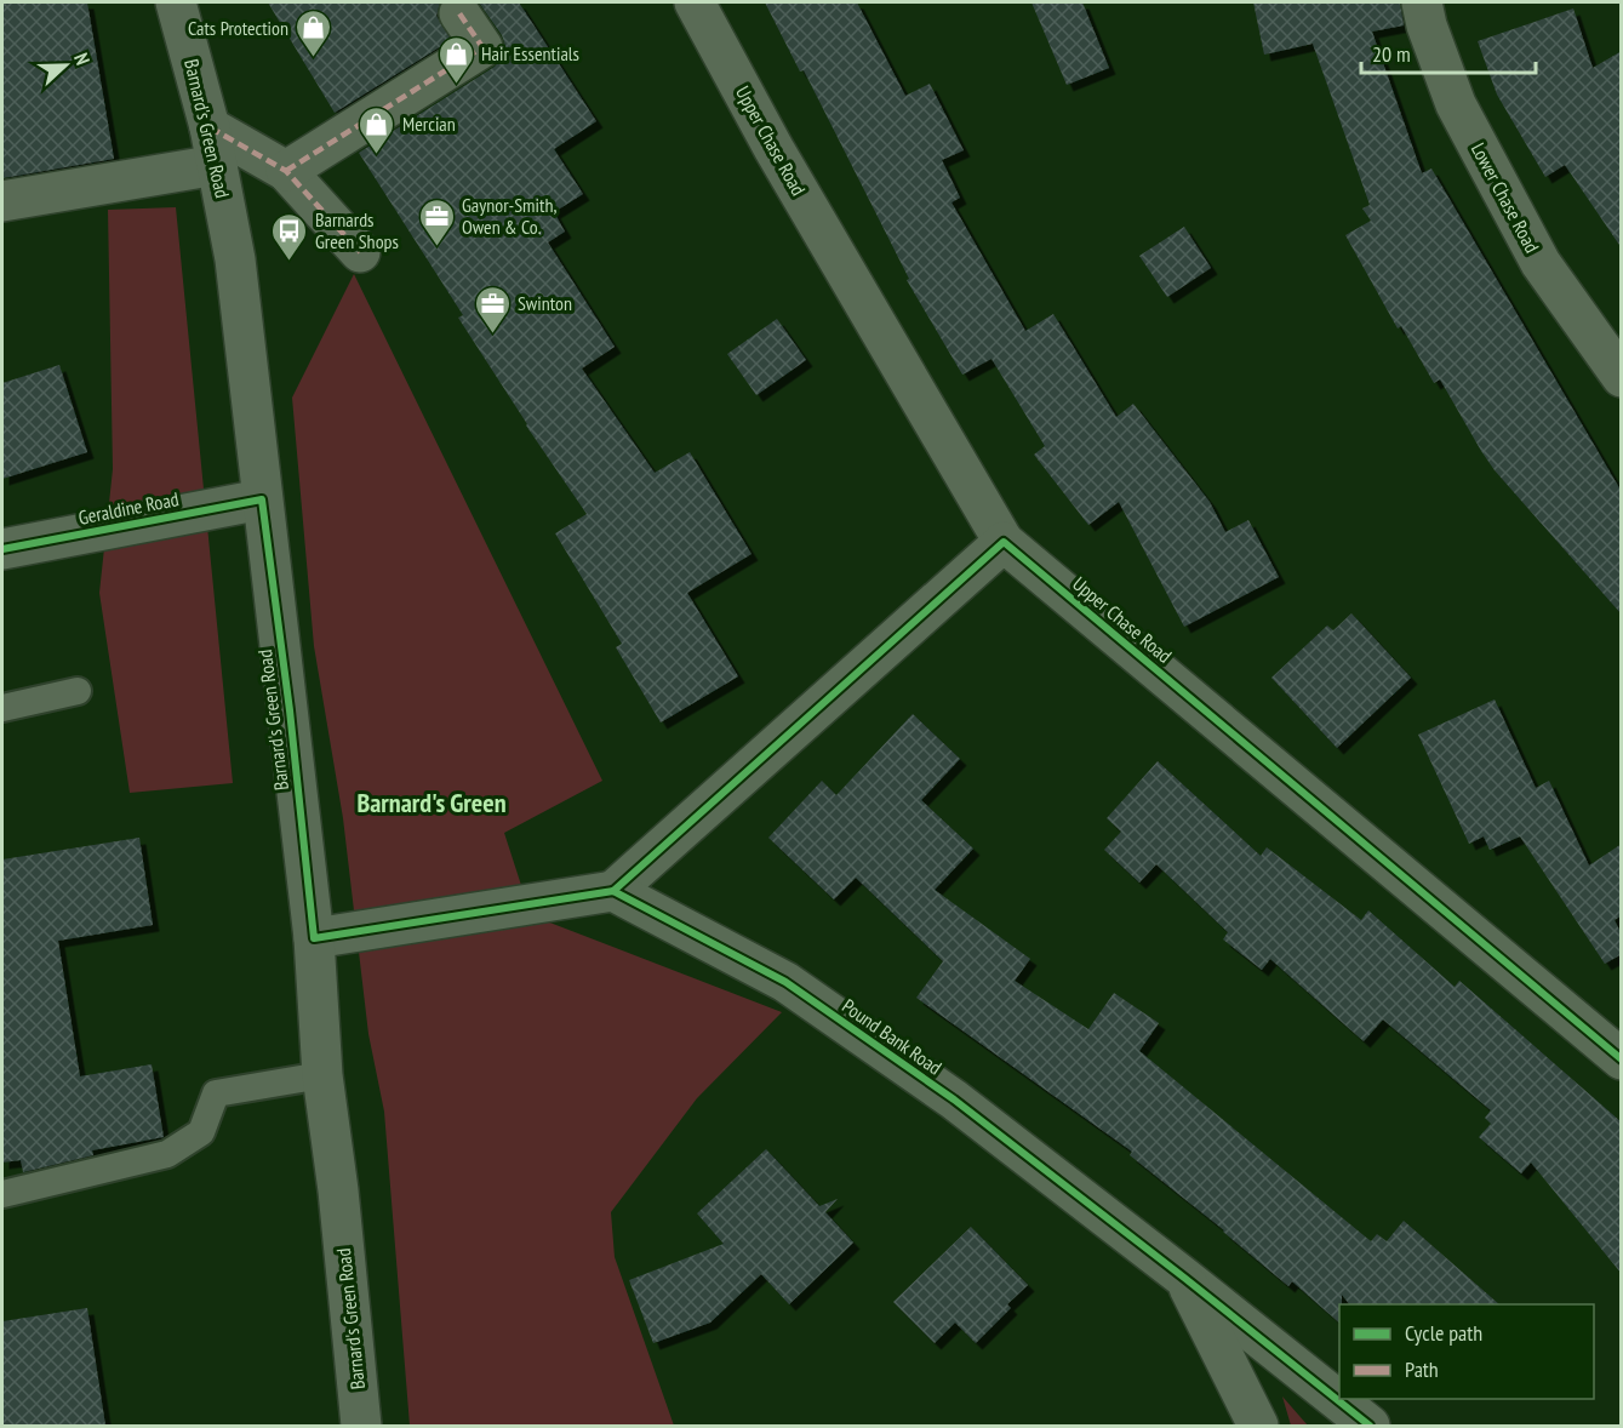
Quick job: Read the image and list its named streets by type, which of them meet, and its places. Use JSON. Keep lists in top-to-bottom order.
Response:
{
  "streets": {
    "street": [
      "Barnard's Green Road",
      "Upper Chase Road",
      "Lower Chase Road",
      "Geraldine Road",
      "Pound Bank Road"
    ]
  },
  "crossings": [
    ["Barnard's Green Road", "Geraldine Road"]
  ],
  "districts": ["Barnard's Green"],
  "places": {
    "shop": ["Cats Protection", "Hair Essentials", "Mercian"],
    "office": ["Gaynor-Smith, Owen & Co.", "Swinton"],
    "bus stop": ["Barnards Green Shops"]
  },
  "legend": ["Cycle path", "Path"],
  "scale_bar": "20 m",
  "north": "right"
}
